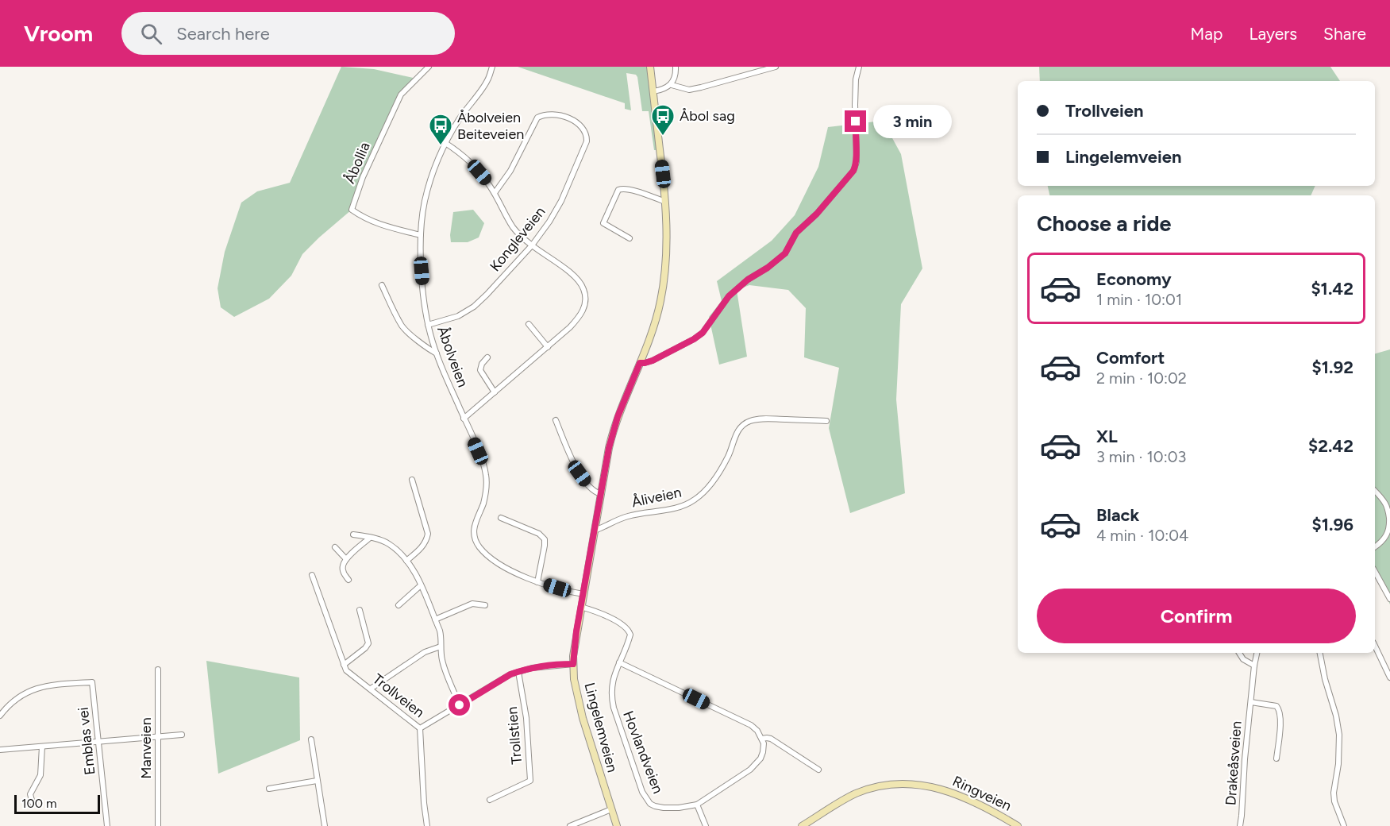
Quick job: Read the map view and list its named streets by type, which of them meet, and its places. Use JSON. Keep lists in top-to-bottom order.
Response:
{
  "streets": {
    "main road": ["Lingelemveien", "Ringveien"],
    "street": [
      "Åbollia",
      "Kongleveien",
      "Åbolveien",
      "Åliveien",
      "Trollveien",
      "Trollstien",
      "Emblas vei",
      "Manveien",
      "Hovlandveien",
      "Drakeåsveien"
    ]
  },
  "crossings": [
    ["Åbollia", "Åbolveien"],
    ["Kongleveien", "Åbolveien"],
    ["Åbolveien", "Lingelemveien"],
    ["Åliveien", "Lingelemveien"],
    ["Trollveien", "Lingelemveien"],
    ["Trollveien", "Trollstien"],
    ["Lingelemveien", "Hovlandveien"]
  ],
  "places": {
    "bus stop": ["Åbol sag", "Åbolveien Beiteveien"]
  },
  "scale_bar": "100 m",
  "page": {
    "header": "Vroom",
    "search": "Search here",
    "nav": ["Map", "Layers", "Share"],
    "banner": ["Trollveien", "Lingelemveien"],
    "bubble": "3 min",
    "heading": "Choose a ride",
    "list": [
      {
        "name": "Economy",
        "note": "1 min · 10:01",
        "value": "$1.42"
      },
      {
        "name": "Comfort",
        "note": "2 min · 10:02",
        "value": "$1.92"
      },
      {
        "name": "XL",
        "note": "3 min · 10:03",
        "value": "$2.42"
      },
      {
        "name": "Black",
        "note": "4 min · 10:04",
        "value": "$1.96"
      }
    ],
    "buttons": "Confirm",
    "scale": "100 m"
  }
}
